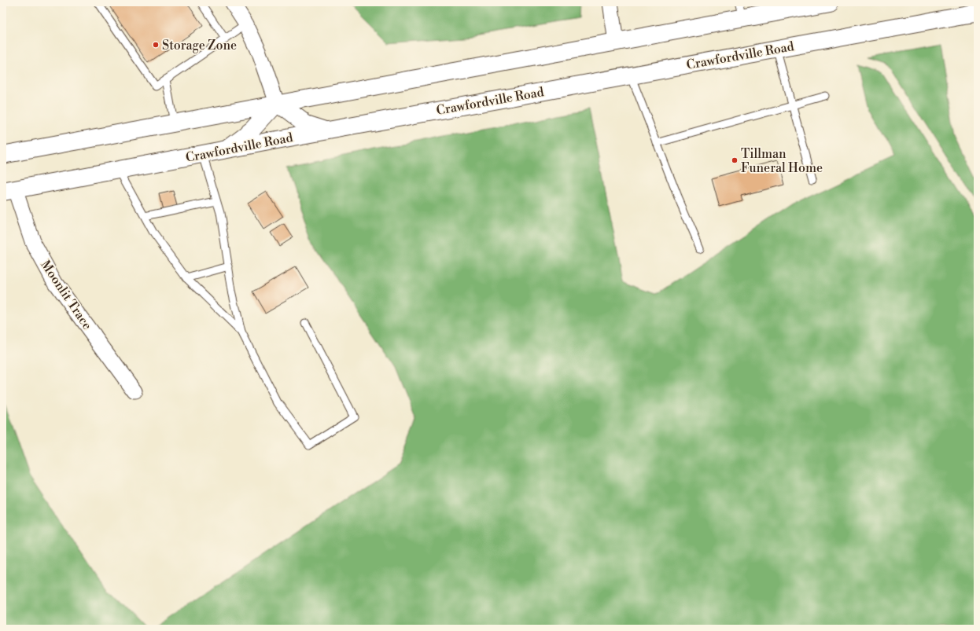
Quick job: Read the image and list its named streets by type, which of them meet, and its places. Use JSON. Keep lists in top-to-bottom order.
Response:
{
  "streets": {
    "main road": ["Crawfordville Road"],
    "street": ["Moonlit Trace"]
  },
  "crossings": [
    ["Crawfordville Road", "Moonlit Trace"]
  ],
  "places": ["Storage Zone", "Tillman Funeral Home"]
}
